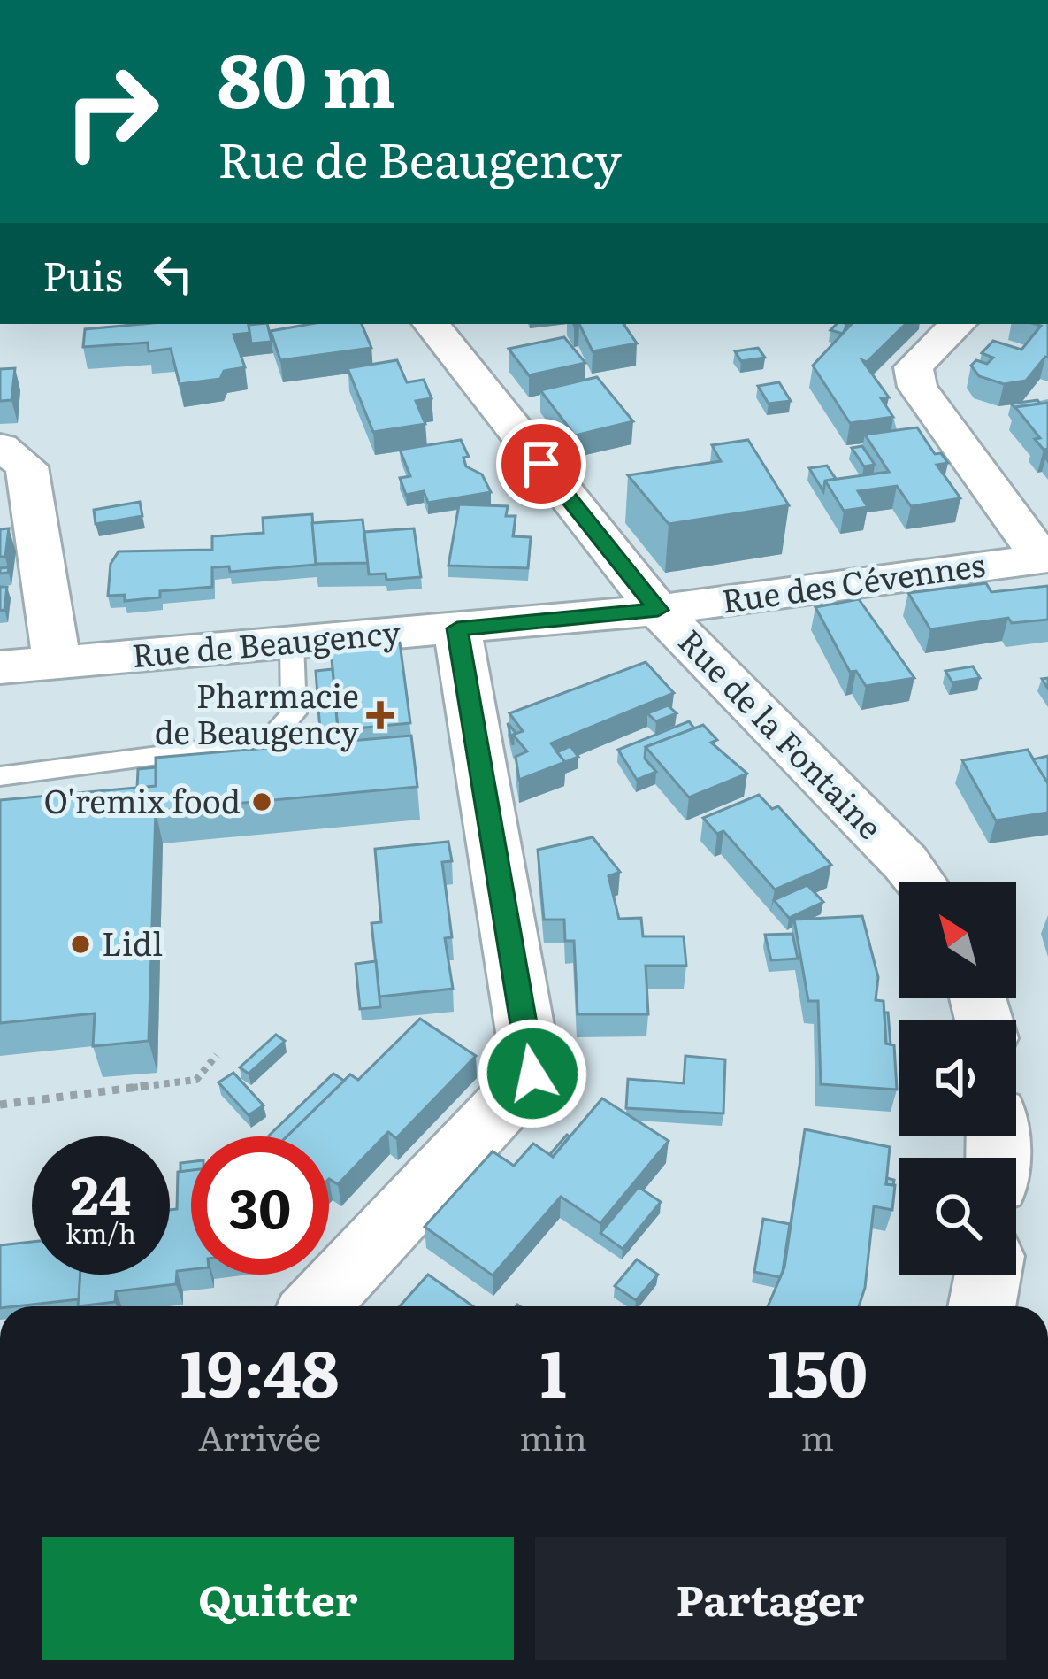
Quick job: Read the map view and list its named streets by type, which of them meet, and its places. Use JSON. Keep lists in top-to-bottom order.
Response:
{
  "streets": {
    "street": ["Rue des Cévennes", "Rue de Beaugency", "Rue de la Fontaine"]
  },
  "crossings": [
    ["Rue des Cévennes", "Rue de Beaugency"],
    ["Rue des Cévennes", "Rue de la Fontaine"],
    ["Rue de Beaugency", "Rue de la Fontaine"]
  ],
  "places": {
    "health": ["Pharmacie de Beaugency"],
    "other": ["O'remix food", "Lidl"]
  },
  "north": "top left",
  "page": {
    "turn": ["80 m", "Rue de Beaugency"],
    "then": "Puis",
    "speed": "24 km/h",
    "limit": "30",
    "eta": [
      "19:48",
      "Arrivée",
      "1",
      "min",
      "150",
      "m"
    ],
    "buttons": ["Quitter", "Partager"]
  }
}
